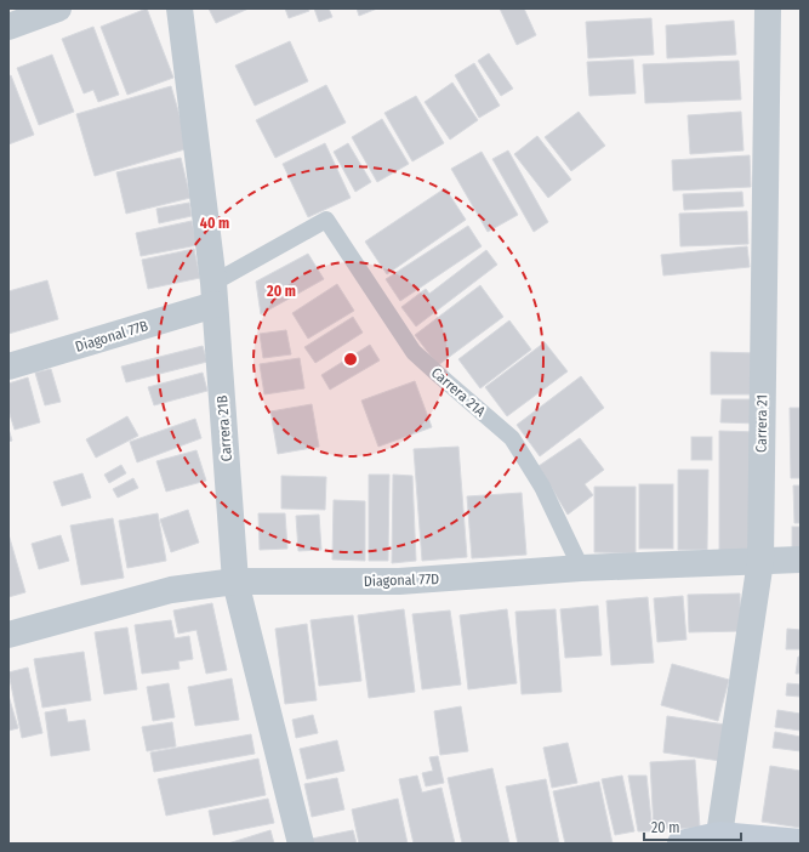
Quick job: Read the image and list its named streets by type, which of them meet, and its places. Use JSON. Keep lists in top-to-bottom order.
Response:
{
  "streets": {
    "street": [
      "Diagonal 77B",
      "Carrera 21",
      "Carrera 21B",
      "Diagonal 77D"
    ],
    "lane": ["Carrera 21A"]
  },
  "crossings": [
    ["Diagonal 77B", "Carrera 21A"],
    ["Diagonal 77B", "Carrera 21B"],
    ["Carrera 21A", "Diagonal 77D"],
    ["Carrera 21", "Diagonal 77D"],
    ["Carrera 21B", "Diagonal 77D"]
  ],
  "scale_bar": "20 m",
  "rings": ["40 m", "20 m"]
}
